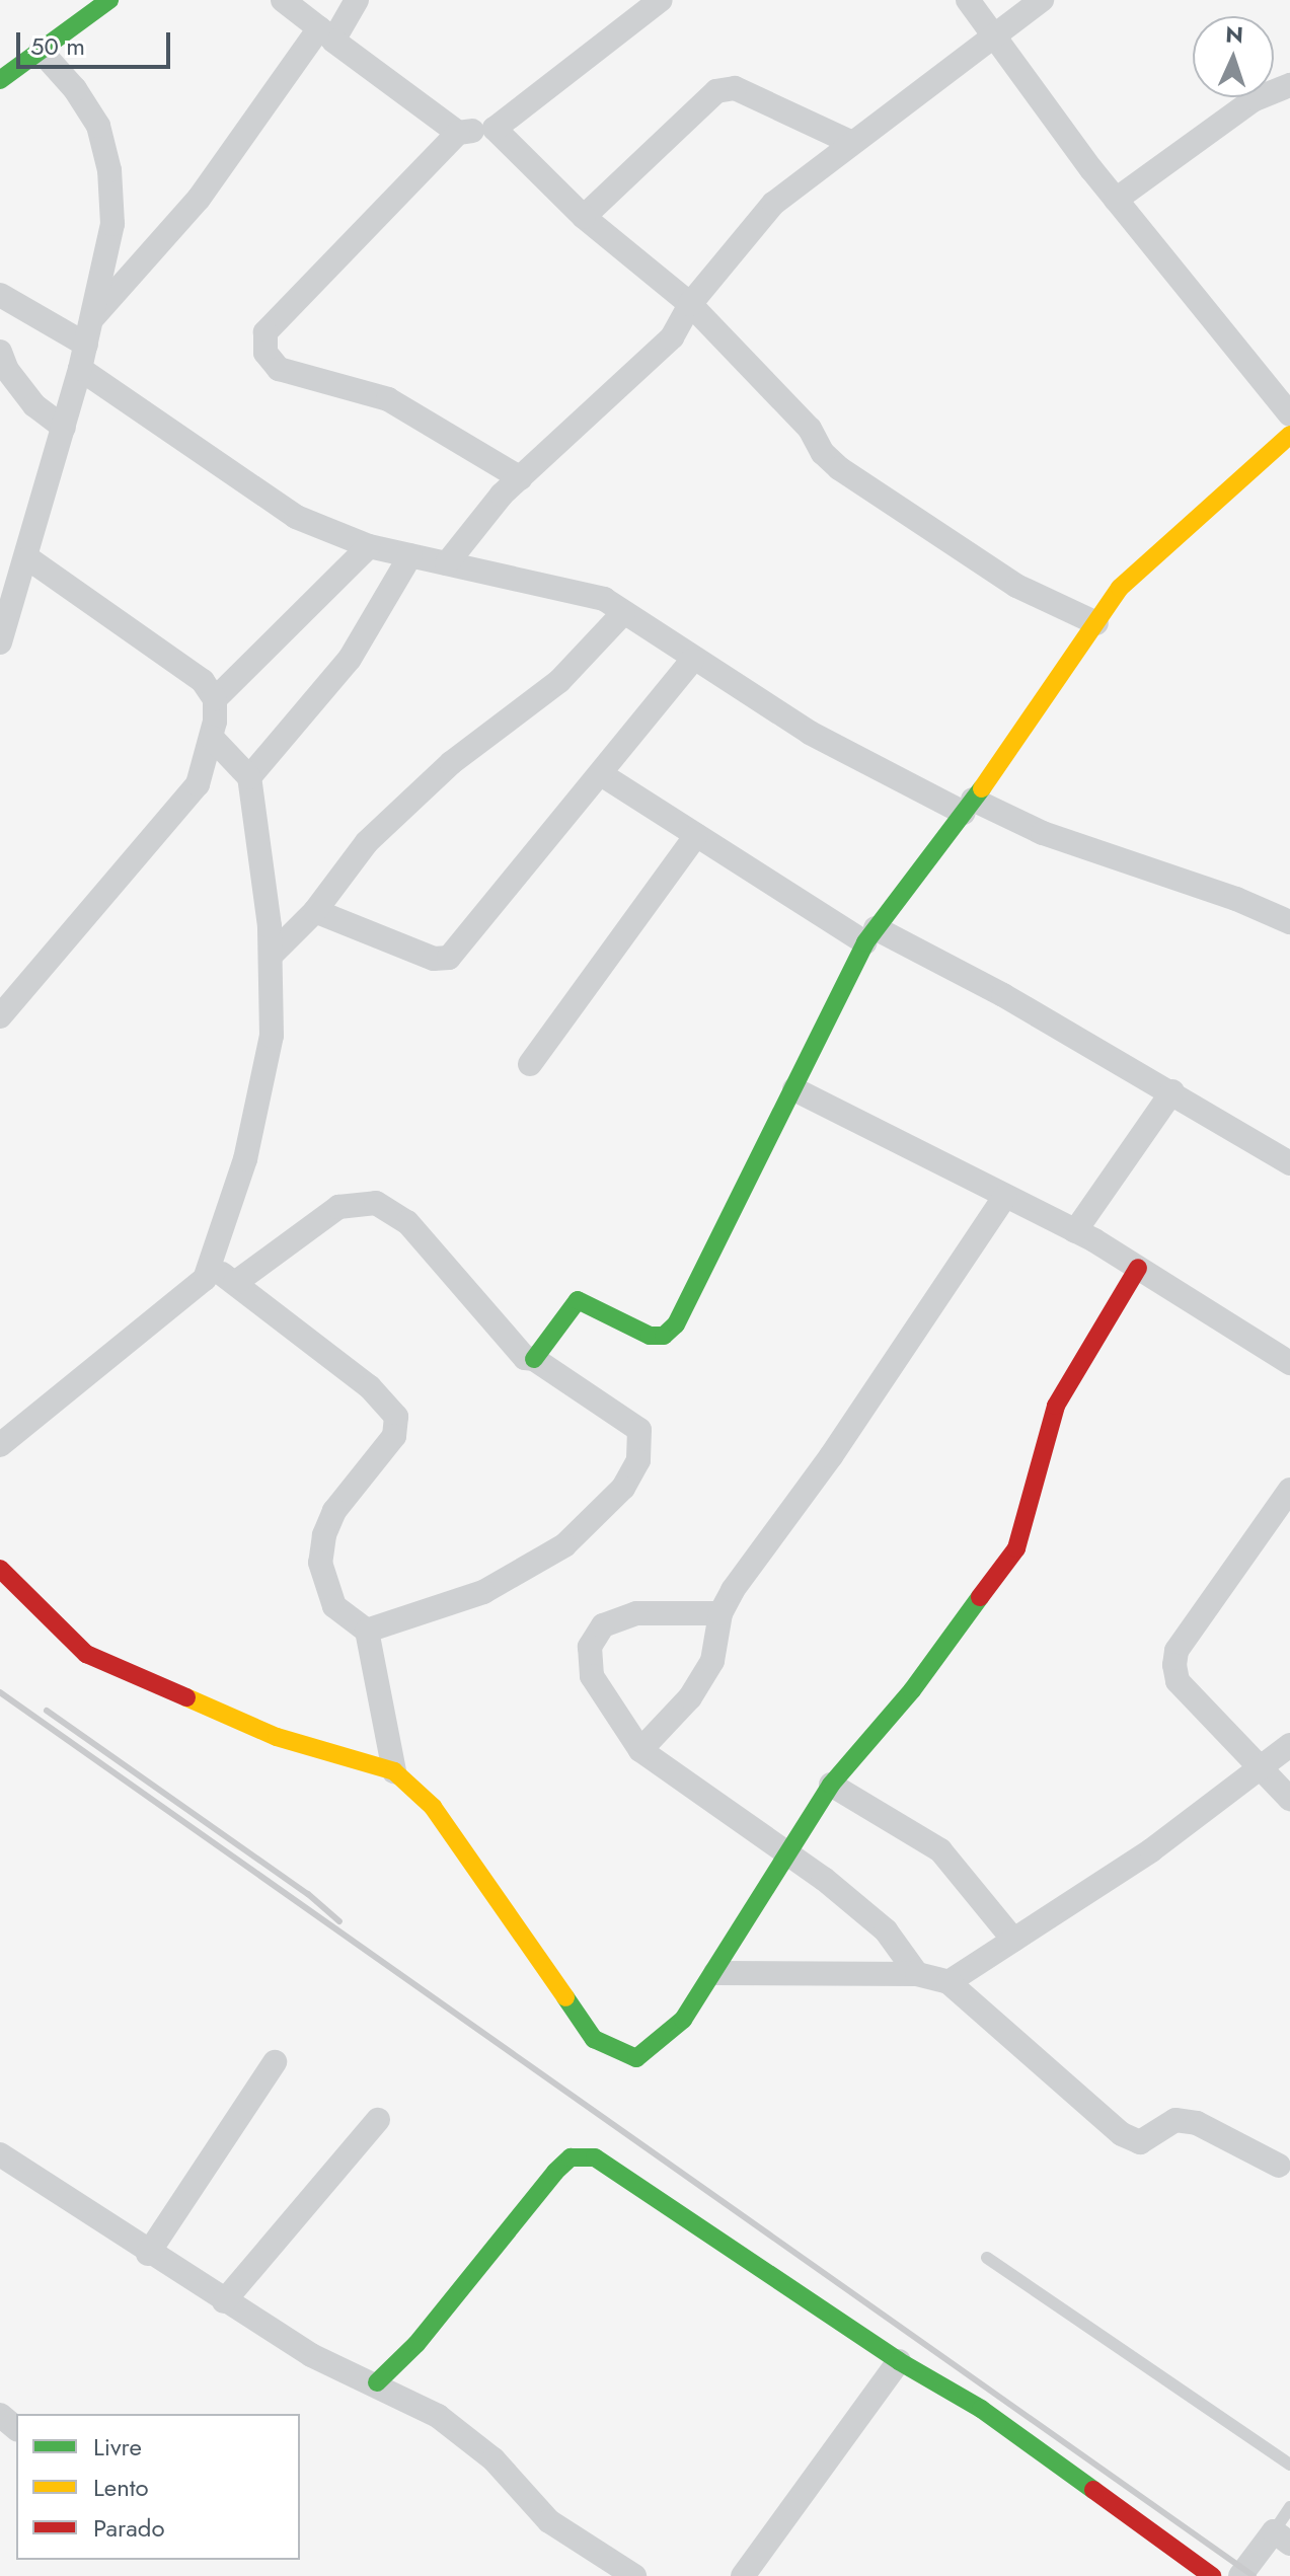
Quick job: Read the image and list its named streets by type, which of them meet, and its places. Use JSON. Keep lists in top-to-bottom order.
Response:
{
  "legend": ["Livre", "Lento", "Parado"],
  "scale_bar": "50 m",
  "north": "top"
}
